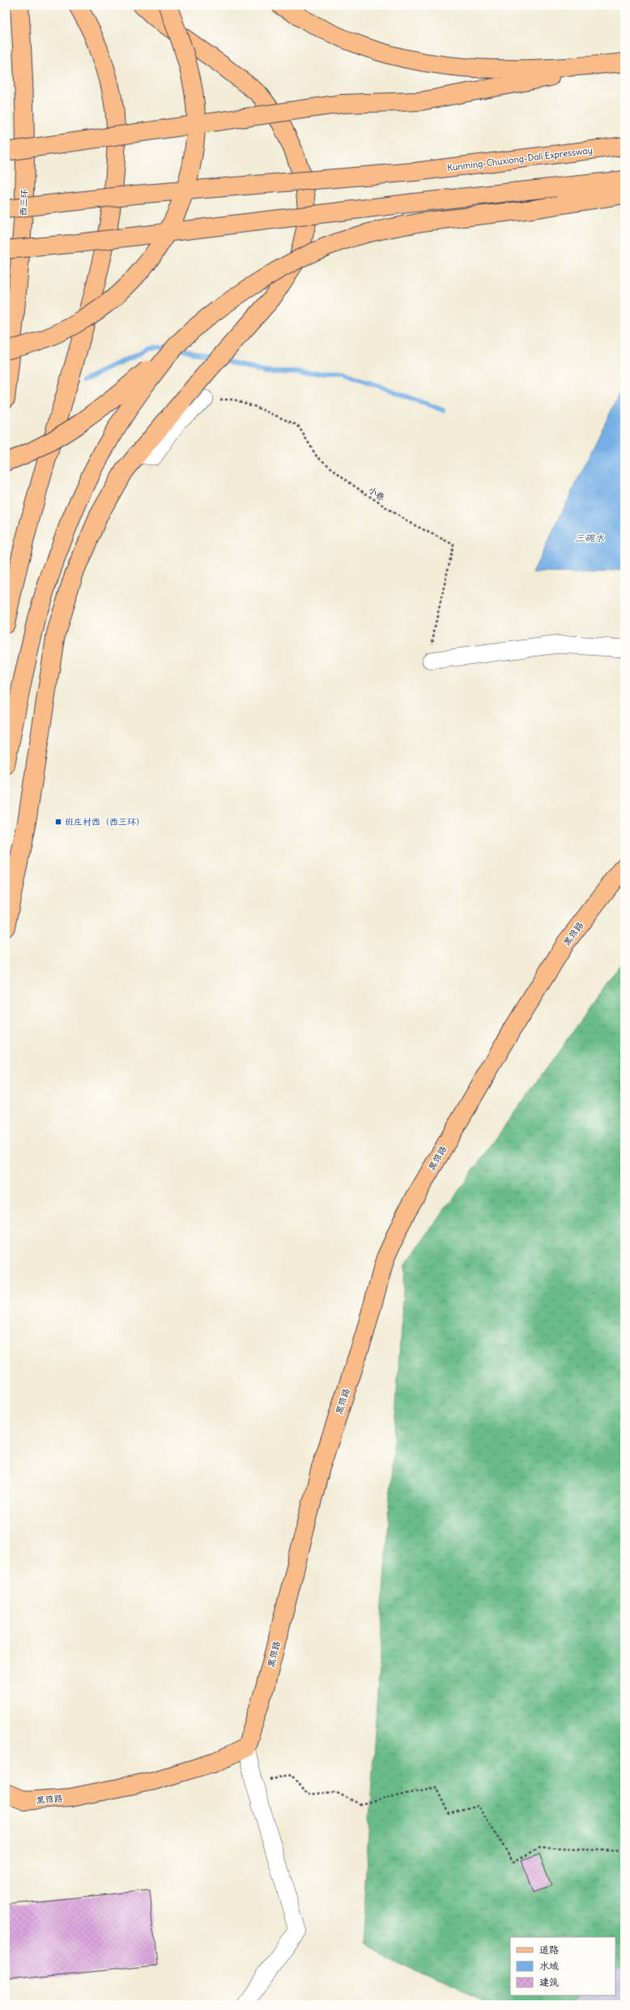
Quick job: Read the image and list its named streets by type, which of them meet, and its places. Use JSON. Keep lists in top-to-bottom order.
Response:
{
  "streets": {
    "main road": ["Kunming-Chuxiong-Dali Expressway", "西三环", "黑筇路"],
    "path": ["小巷"]
  },
  "water": ["三碗水"],
  "places": {
    "transit": ["班庄村西（西三环）"]
  },
  "legend": ["道路", "水域", "建筑"]
}
